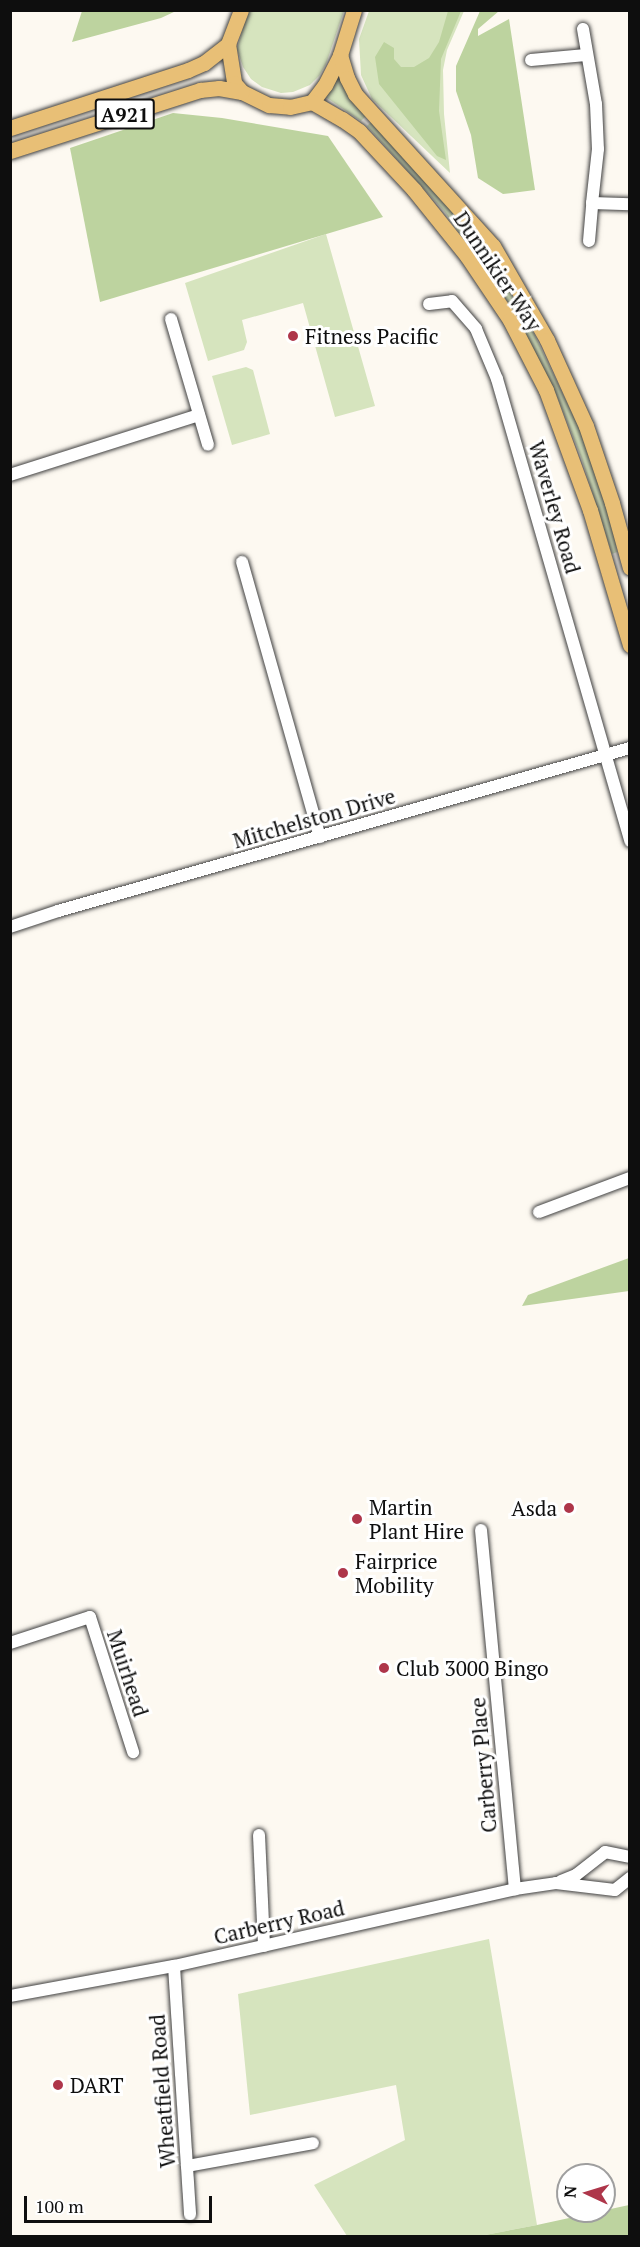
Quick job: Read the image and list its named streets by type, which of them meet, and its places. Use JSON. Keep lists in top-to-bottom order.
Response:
{
  "streets": {
    "main road": ["A921", "Dunnikier Way"],
    "street": [
      "Waverley Road",
      "Mitchelston Drive",
      "Muirhead",
      "Carberry Place",
      "Carberry Road",
      "Wheatfield Road"
    ]
  },
  "crossings": [
    ["A921", "Dunnikier Way"],
    ["Waverley Road", "Mitchelston Drive"],
    ["Carberry Place", "Carberry Road"],
    ["Carberry Road", "Wheatfield Road"]
  ],
  "places": [
    "Fitness Pacific",
    "Asda",
    "Martin Plant Hire",
    "Fairprice Mobility",
    "Club 3000 Bingo",
    "DART"
  ],
  "scale_bar": "100 m",
  "north": "left"
}
